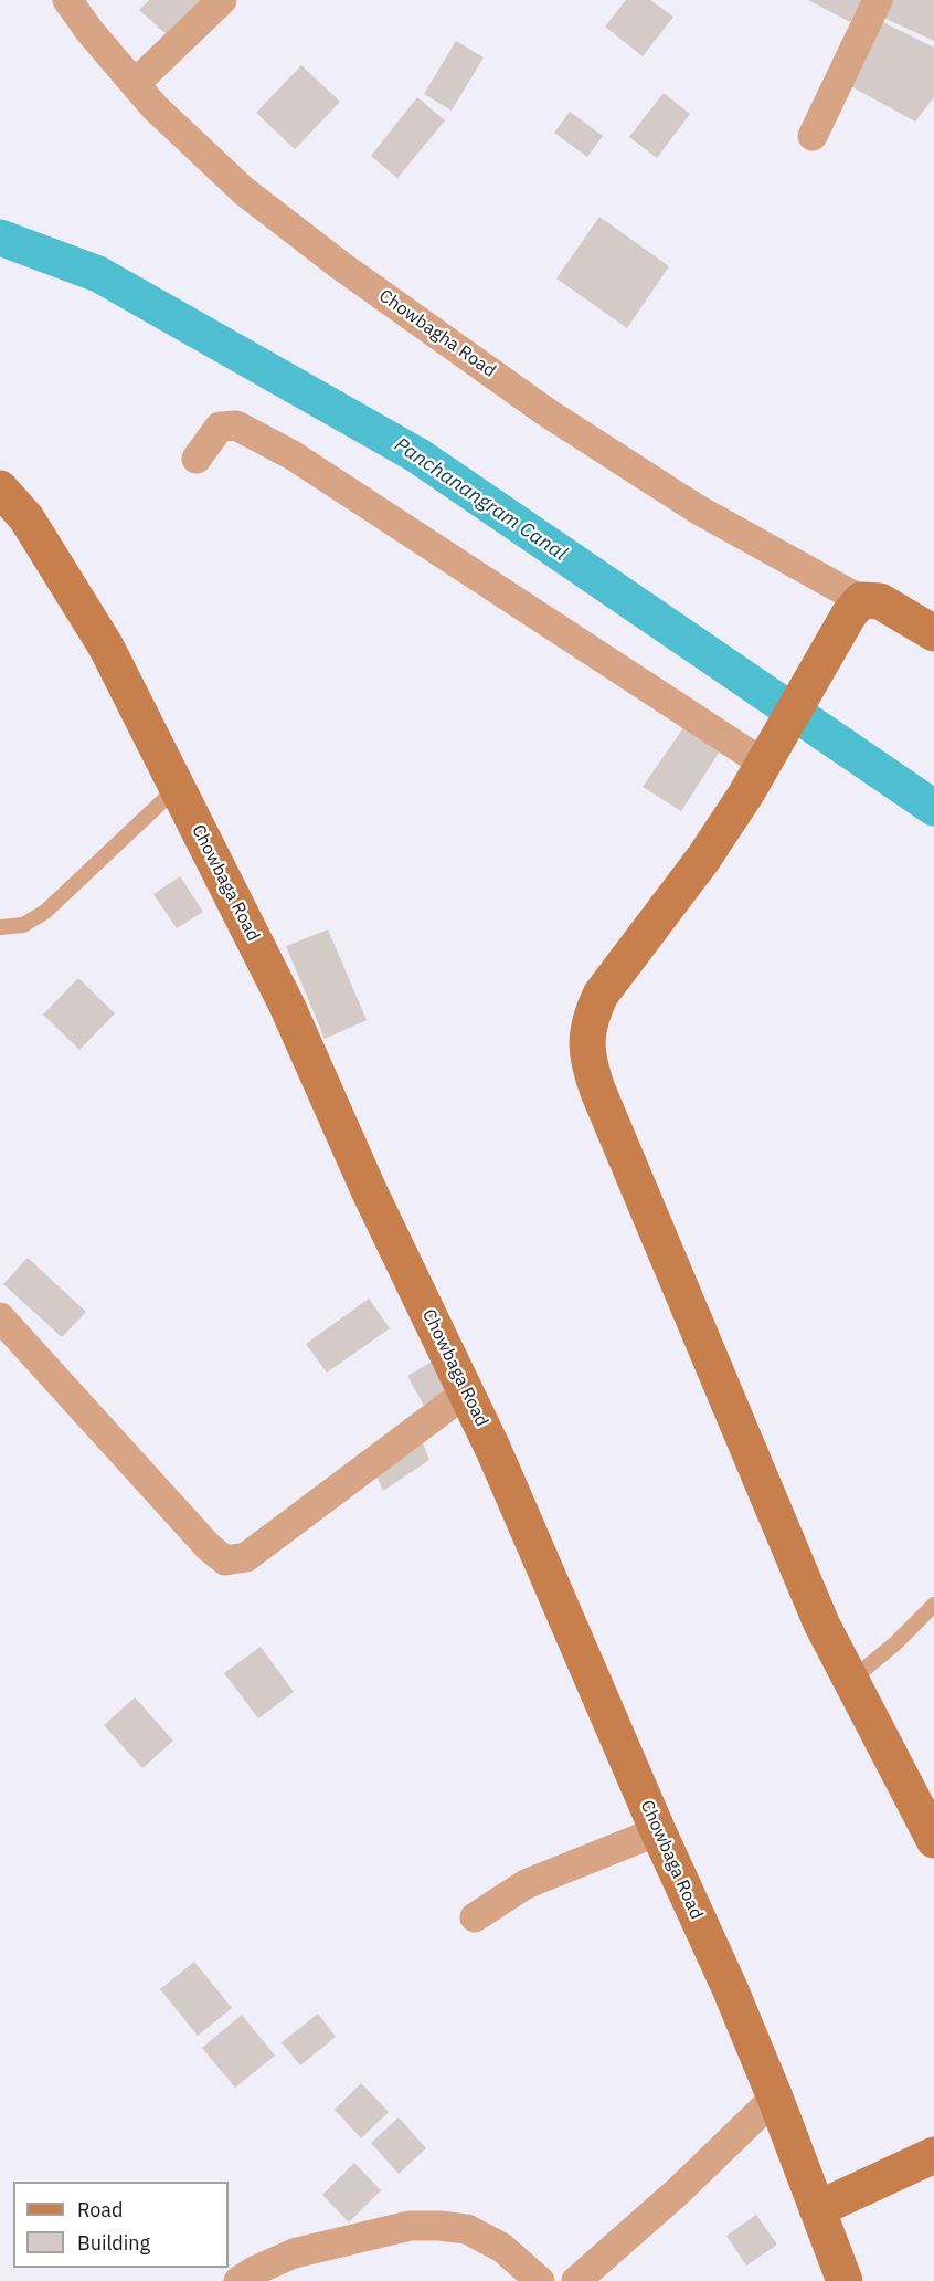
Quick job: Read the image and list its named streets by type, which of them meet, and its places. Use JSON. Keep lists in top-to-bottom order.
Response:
{
  "streets": {
    "street": ["Chowbagha Road", "Chowbaga Road"]
  },
  "water": ["Panchanangram Canal"],
  "legend": ["Road", "Building"]
}
